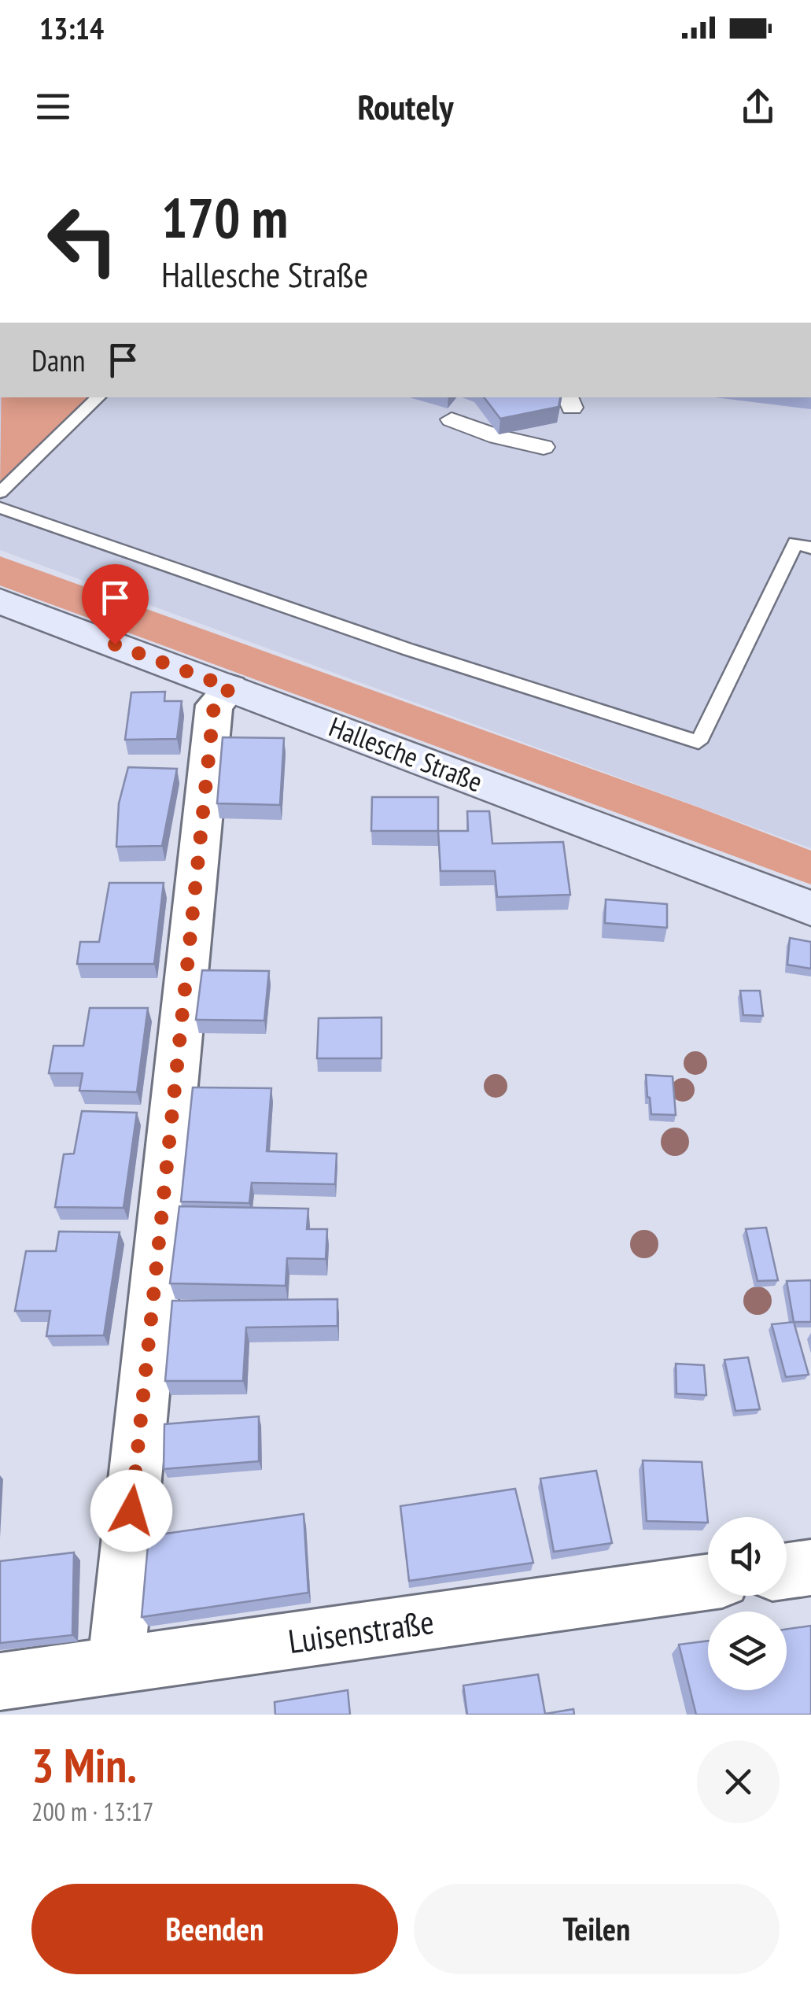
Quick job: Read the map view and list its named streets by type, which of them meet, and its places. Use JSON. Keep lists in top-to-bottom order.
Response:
{
  "streets": {
    "main road": ["Hallesche Straße"],
    "street": ["Luisenstraße"]
  },
  "page": {
    "status": "13:14",
    "header": "Routely",
    "turn": ["170 m", "Hallesche Straße"],
    "then": "Dann",
    "heading": ["3 Min.", "200 m · 13:17"],
    "buttons": ["Beenden", "Teilen"]
  }
}
